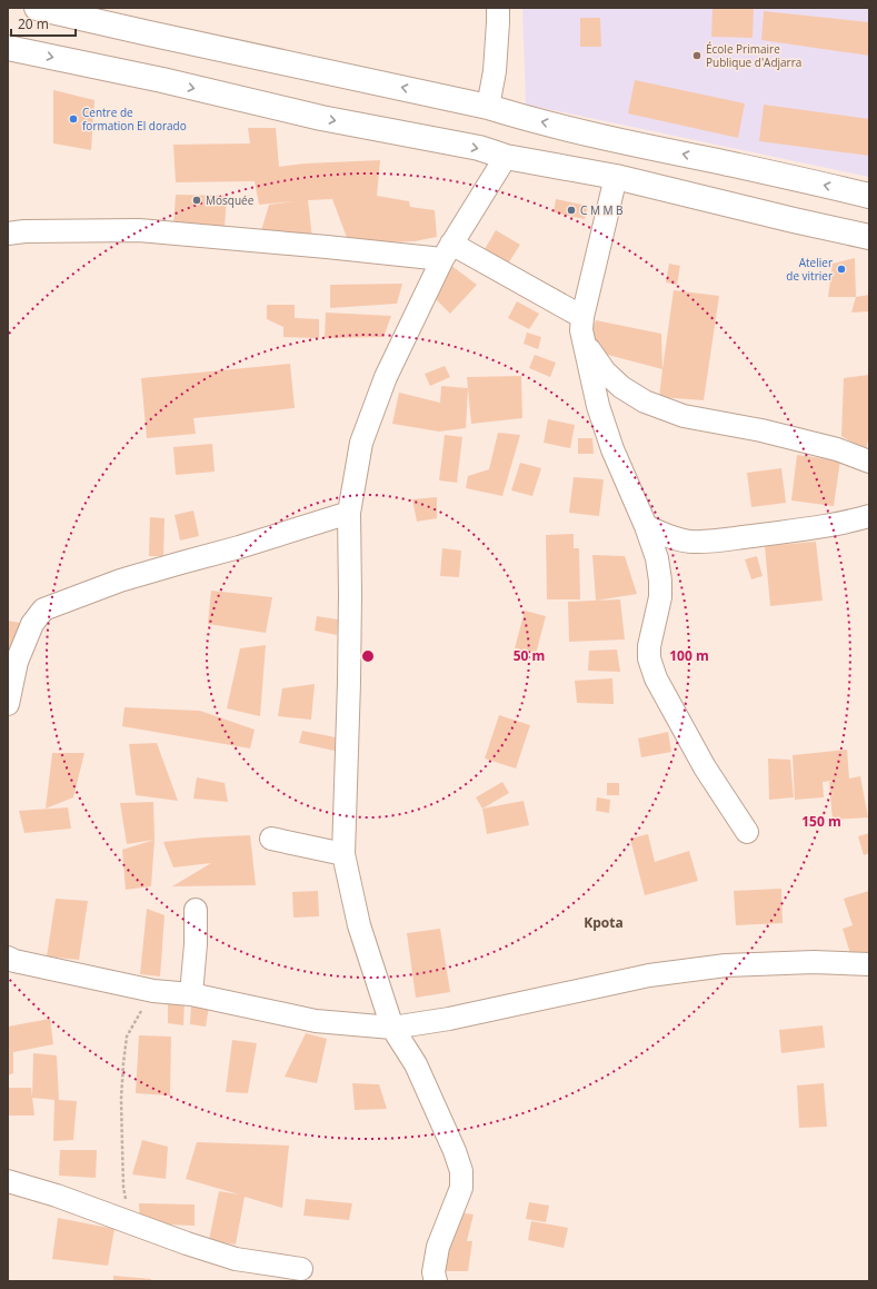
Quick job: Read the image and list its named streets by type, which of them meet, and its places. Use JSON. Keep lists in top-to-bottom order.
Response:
{
  "districts": ["Kpota"],
  "places": [
    "École Primaire Publique d'Adjarra",
    "Centre de formation El dorado",
    "Mosquée",
    "C M M B",
    "Atelier de vitrier"
  ],
  "scale_bar": "20 m",
  "rings": ["50 m", "100 m", "150 m"]
}
